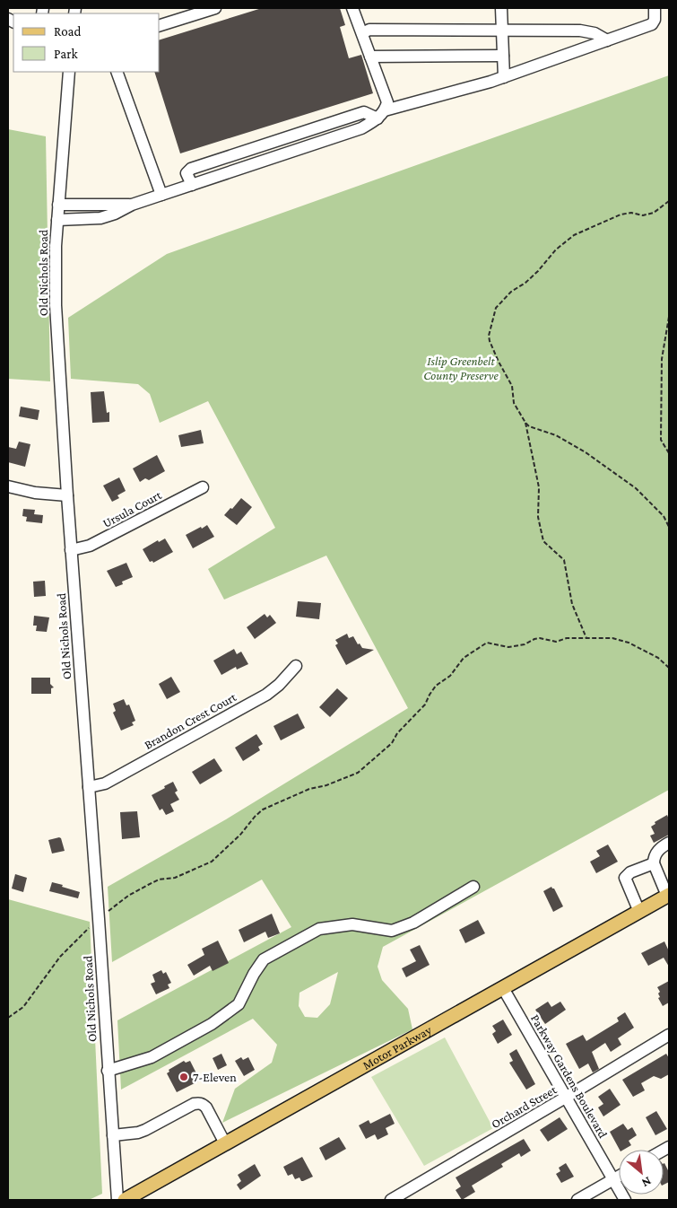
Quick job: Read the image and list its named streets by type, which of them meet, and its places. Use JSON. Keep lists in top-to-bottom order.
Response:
{
  "streets": {
    "main road": ["Motor Parkway"],
    "street": [
      "Old Nichols Road",
      "Ursula Court",
      "Brandon Crest Court",
      "Parkway Gardens Boulevard",
      "Orchard Street"
    ]
  },
  "crossings": [
    ["Old Nichols Road", "Ursula Court"],
    ["Old Nichols Road", "Brandon Crest Court"],
    ["Motor Parkway", "Parkway Gardens Boulevard"],
    ["Parkway Gardens Boulevard", "Orchard Street"]
  ],
  "parks": ["Islip Greenbelt County Preserve"],
  "places": ["7-Eleven"],
  "legend": ["Road", "Park"],
  "north": "bottom right"
}
